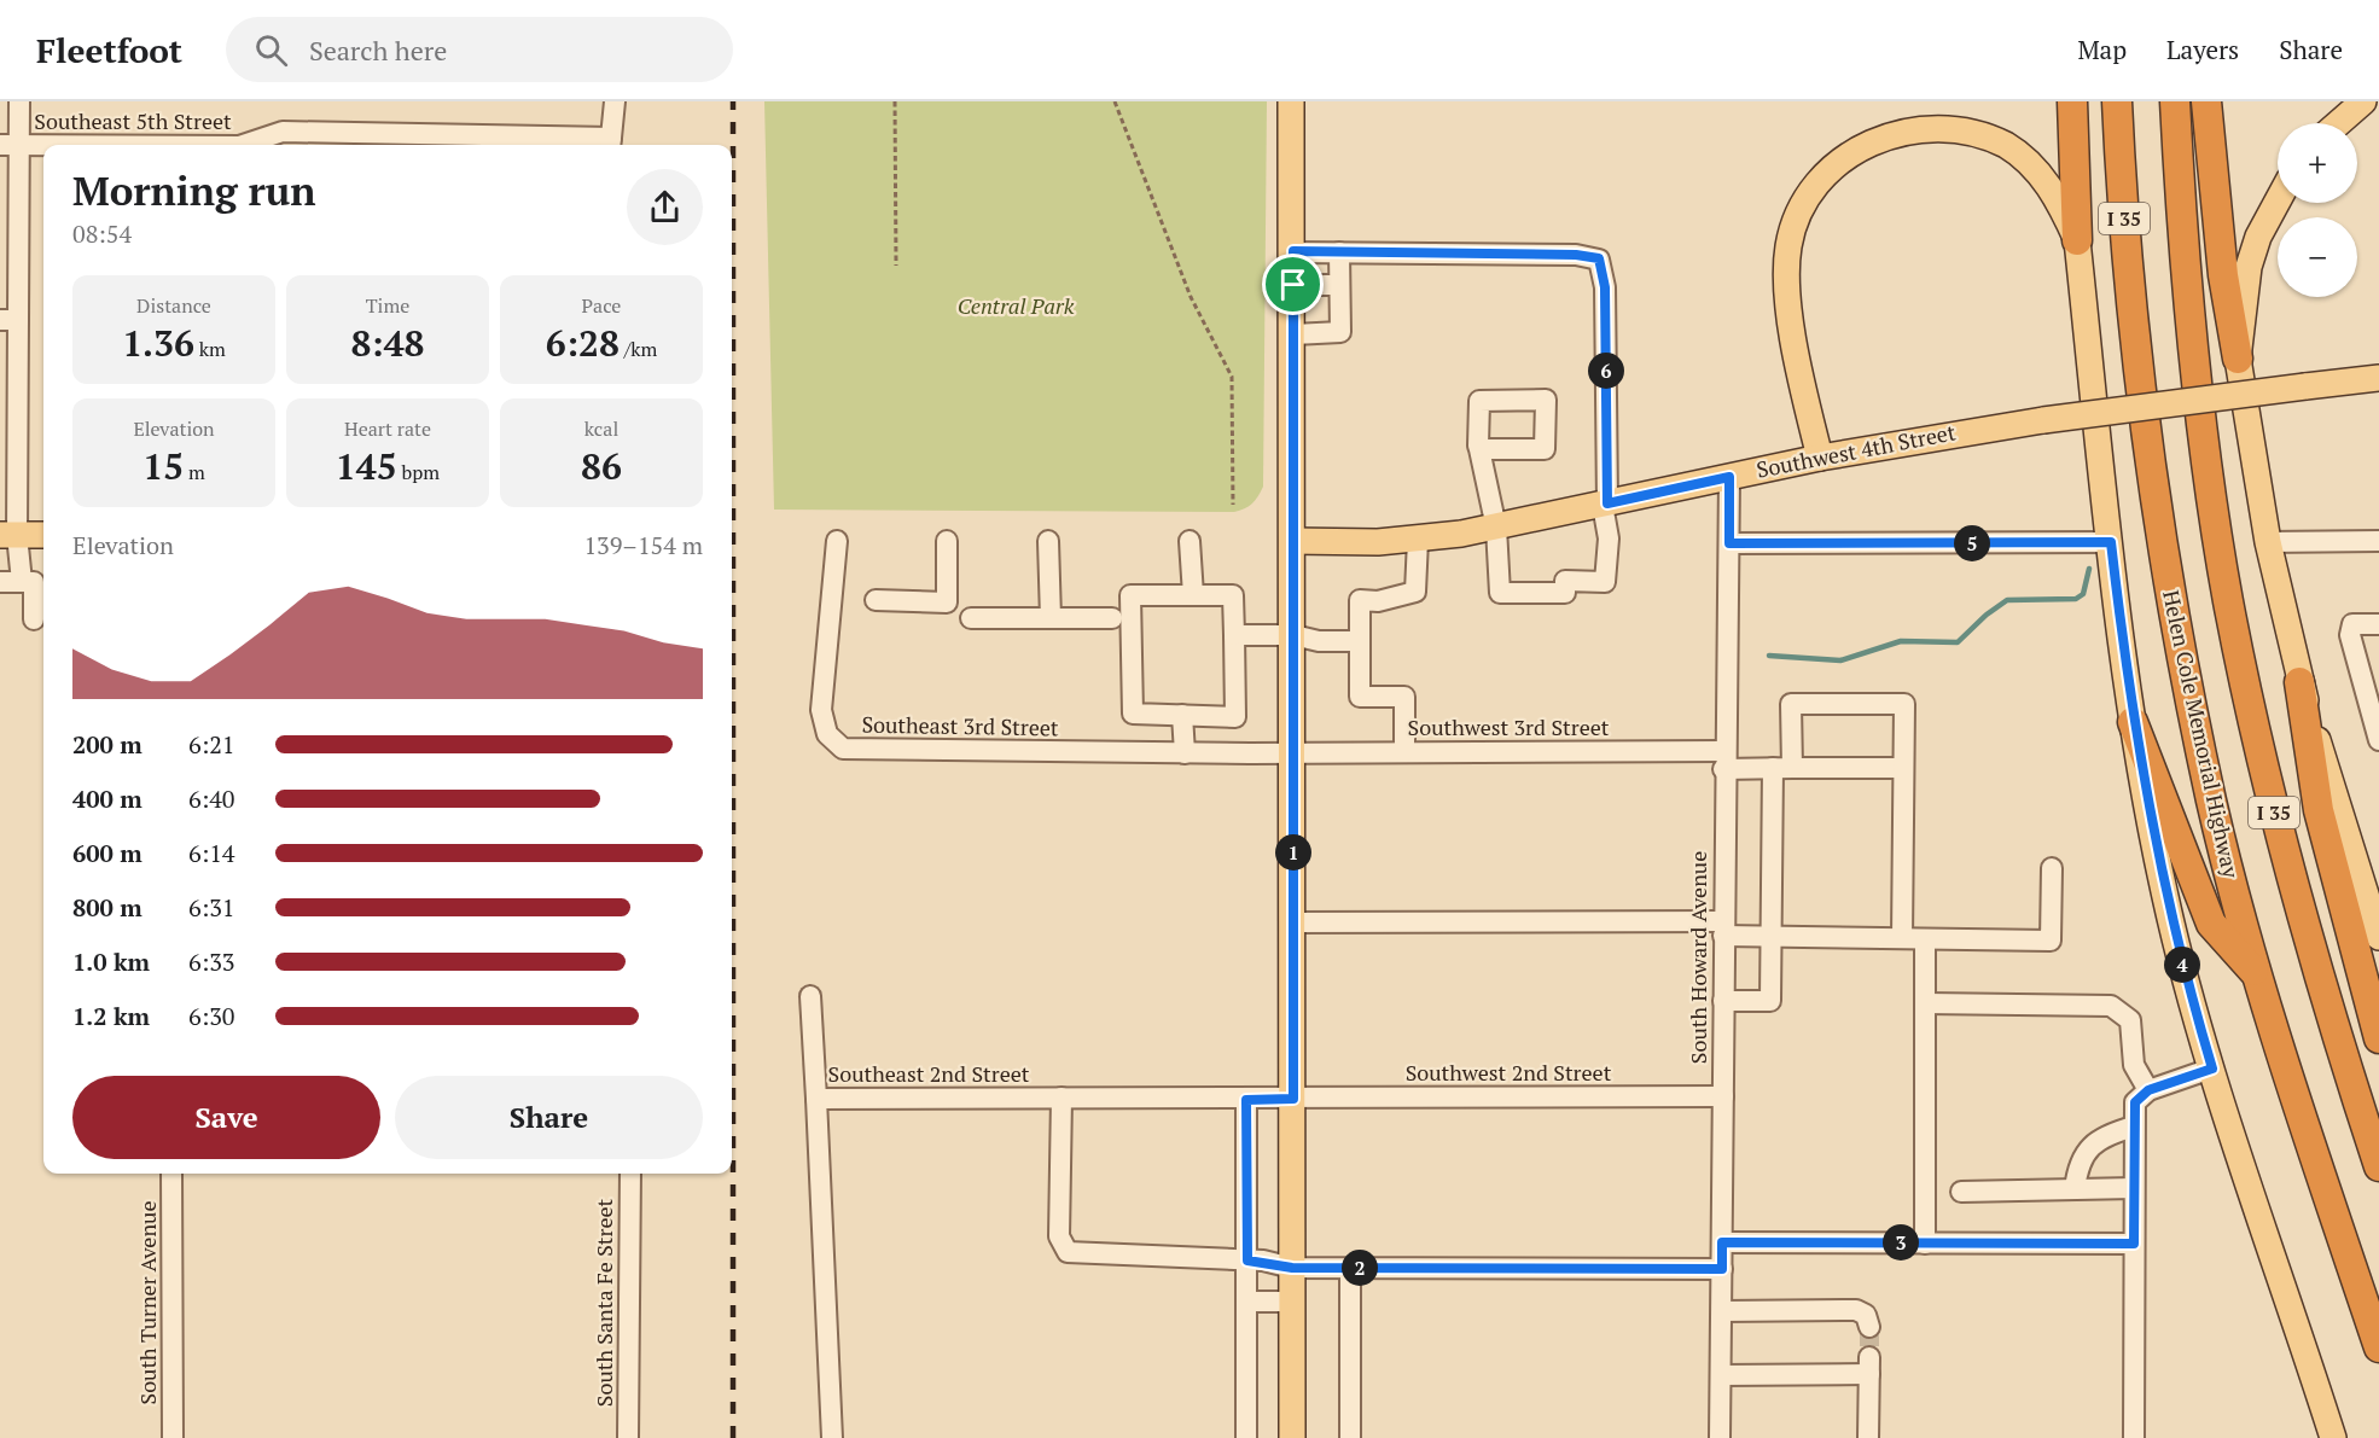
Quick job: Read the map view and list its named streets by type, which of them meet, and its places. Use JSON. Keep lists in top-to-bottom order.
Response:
{
  "streets": {
    "highway": ["I 35", "Helen Cole Memorial Highway"],
    "main road": ["Southwest 4th Street"],
    "street": [
      "Southeast 5th Street",
      "Southeast 3rd Street",
      "Southwest 3rd Street",
      "South Howard Avenue",
      "Southwest 2nd Street",
      "Southeast 2nd Street",
      "South Turner Avenue",
      "South Santa Fe Street"
    ]
  },
  "crossings": [
    ["Southwest 4th Street", "South Howard Avenue"],
    ["Southeast 3rd Street", "Southwest 3rd Street"],
    ["Southwest 3rd Street", "South Howard Avenue"],
    ["South Howard Avenue", "Southwest 2nd Street"],
    ["Southwest 2nd Street", "Southeast 2nd Street"]
  ],
  "parks": ["Central Park"],
  "page": {
    "header": "Fleetfoot",
    "search": "Search here",
    "nav": ["Map", "Layers", "Share"],
    "map_buttons": ["+", "−"],
    "heading": ["Morning run", "08:54"],
    "stats": [
      ["Distance", "1.36 km"],
      ["Time", "8:48"],
      ["Pace", "6:28 /km"],
      ["Elevation", "15 m"],
      ["Heart rate", "145 bpm"],
      ["kcal", "86"]
    ],
    "pins": [
      "6",
      "5",
      "1",
      "4",
      "3",
      "2"
    ],
    "chart": ["Elevation", "139–154 m"],
    "list": [
      {
        "name": "200 m",
        "note": "6:21"
      },
      {
        "name": "400 m",
        "note": "6:40"
      },
      {
        "name": "600 m",
        "note": "6:14"
      },
      {
        "name": "800 m",
        "note": "6:31"
      },
      {
        "name": "1.0 km",
        "note": "6:33"
      },
      {
        "name": "1.2 km",
        "note": "6:30"
      }
    ],
    "buttons": ["Save", "Share"]
  }
}
